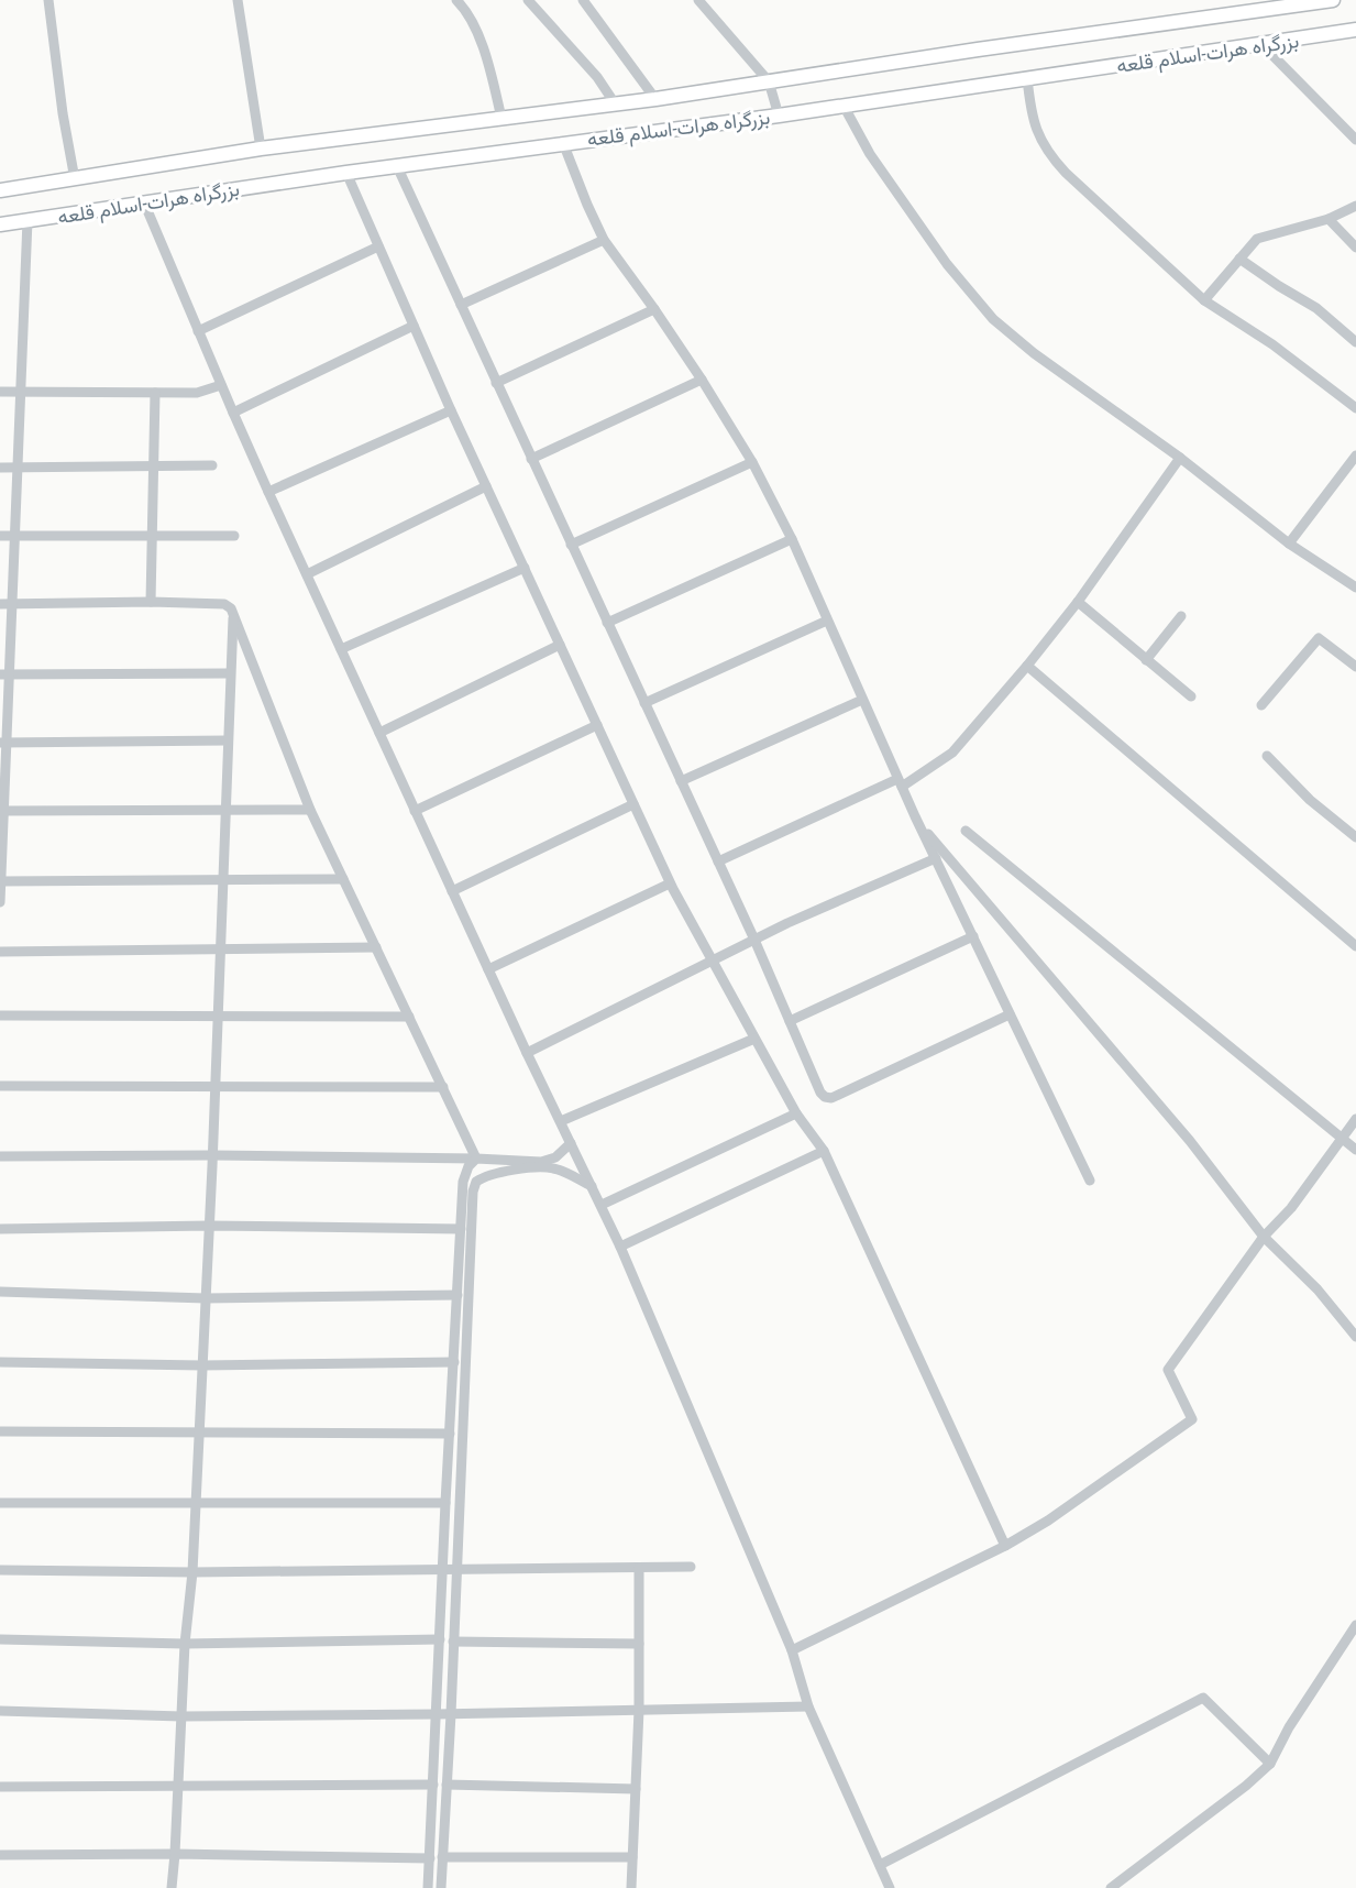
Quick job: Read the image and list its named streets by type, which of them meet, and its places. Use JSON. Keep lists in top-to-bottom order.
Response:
{
  "streets": {
    "highway": ["بزرگراه هرات-اسلام قلعه"]
  }
}
